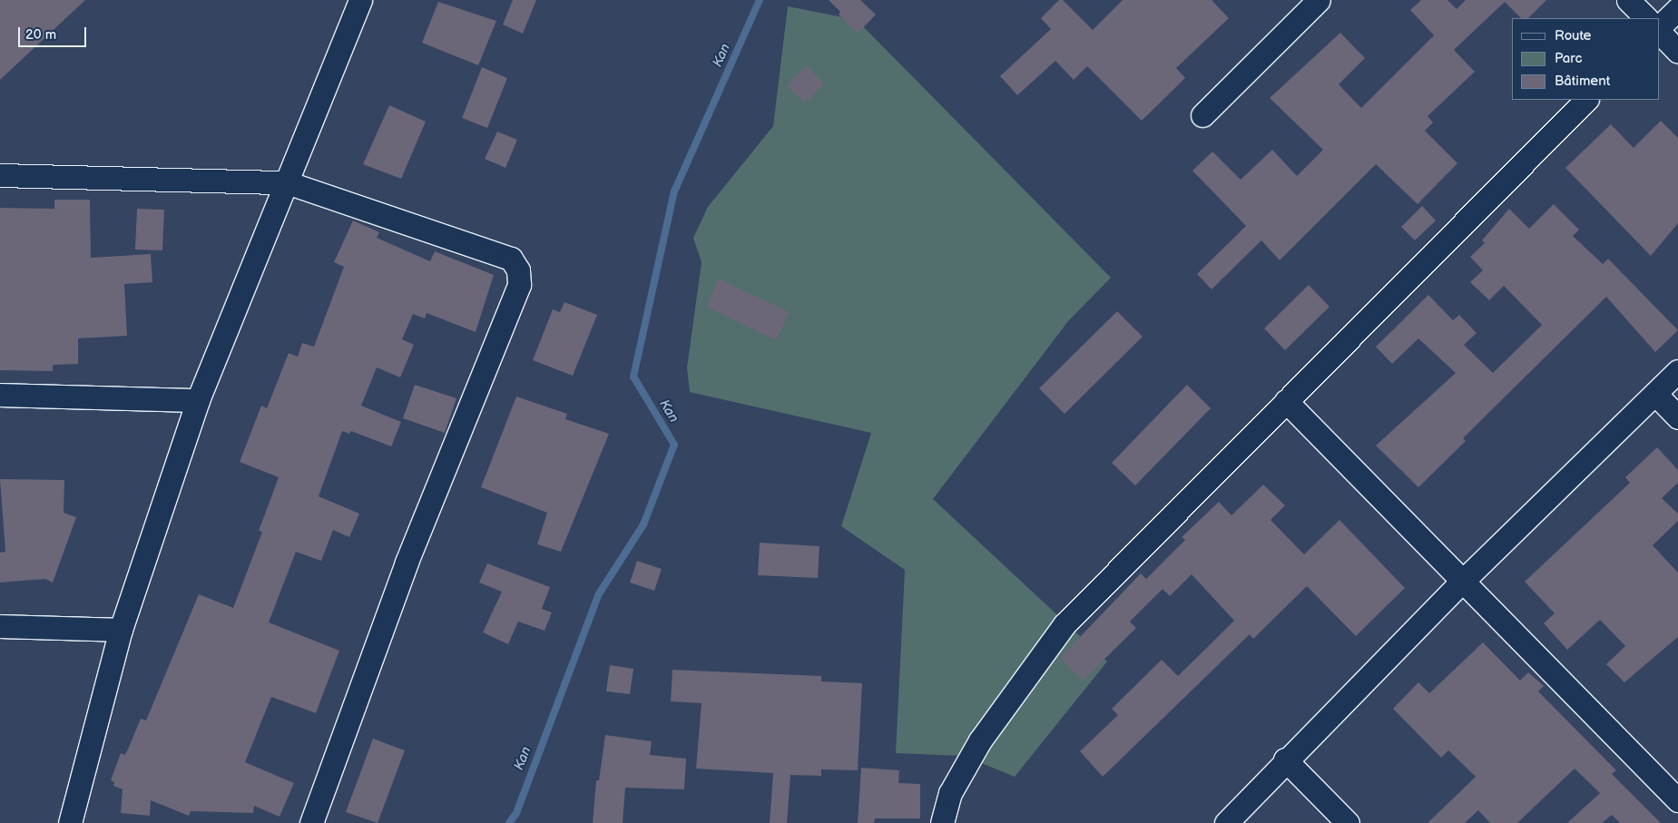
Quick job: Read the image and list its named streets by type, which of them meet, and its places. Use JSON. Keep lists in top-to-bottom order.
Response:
{
  "water": ["Kan"],
  "legend": ["Route", "Parc", "Bâtiment"],
  "scale_bar": "20 m"
}
